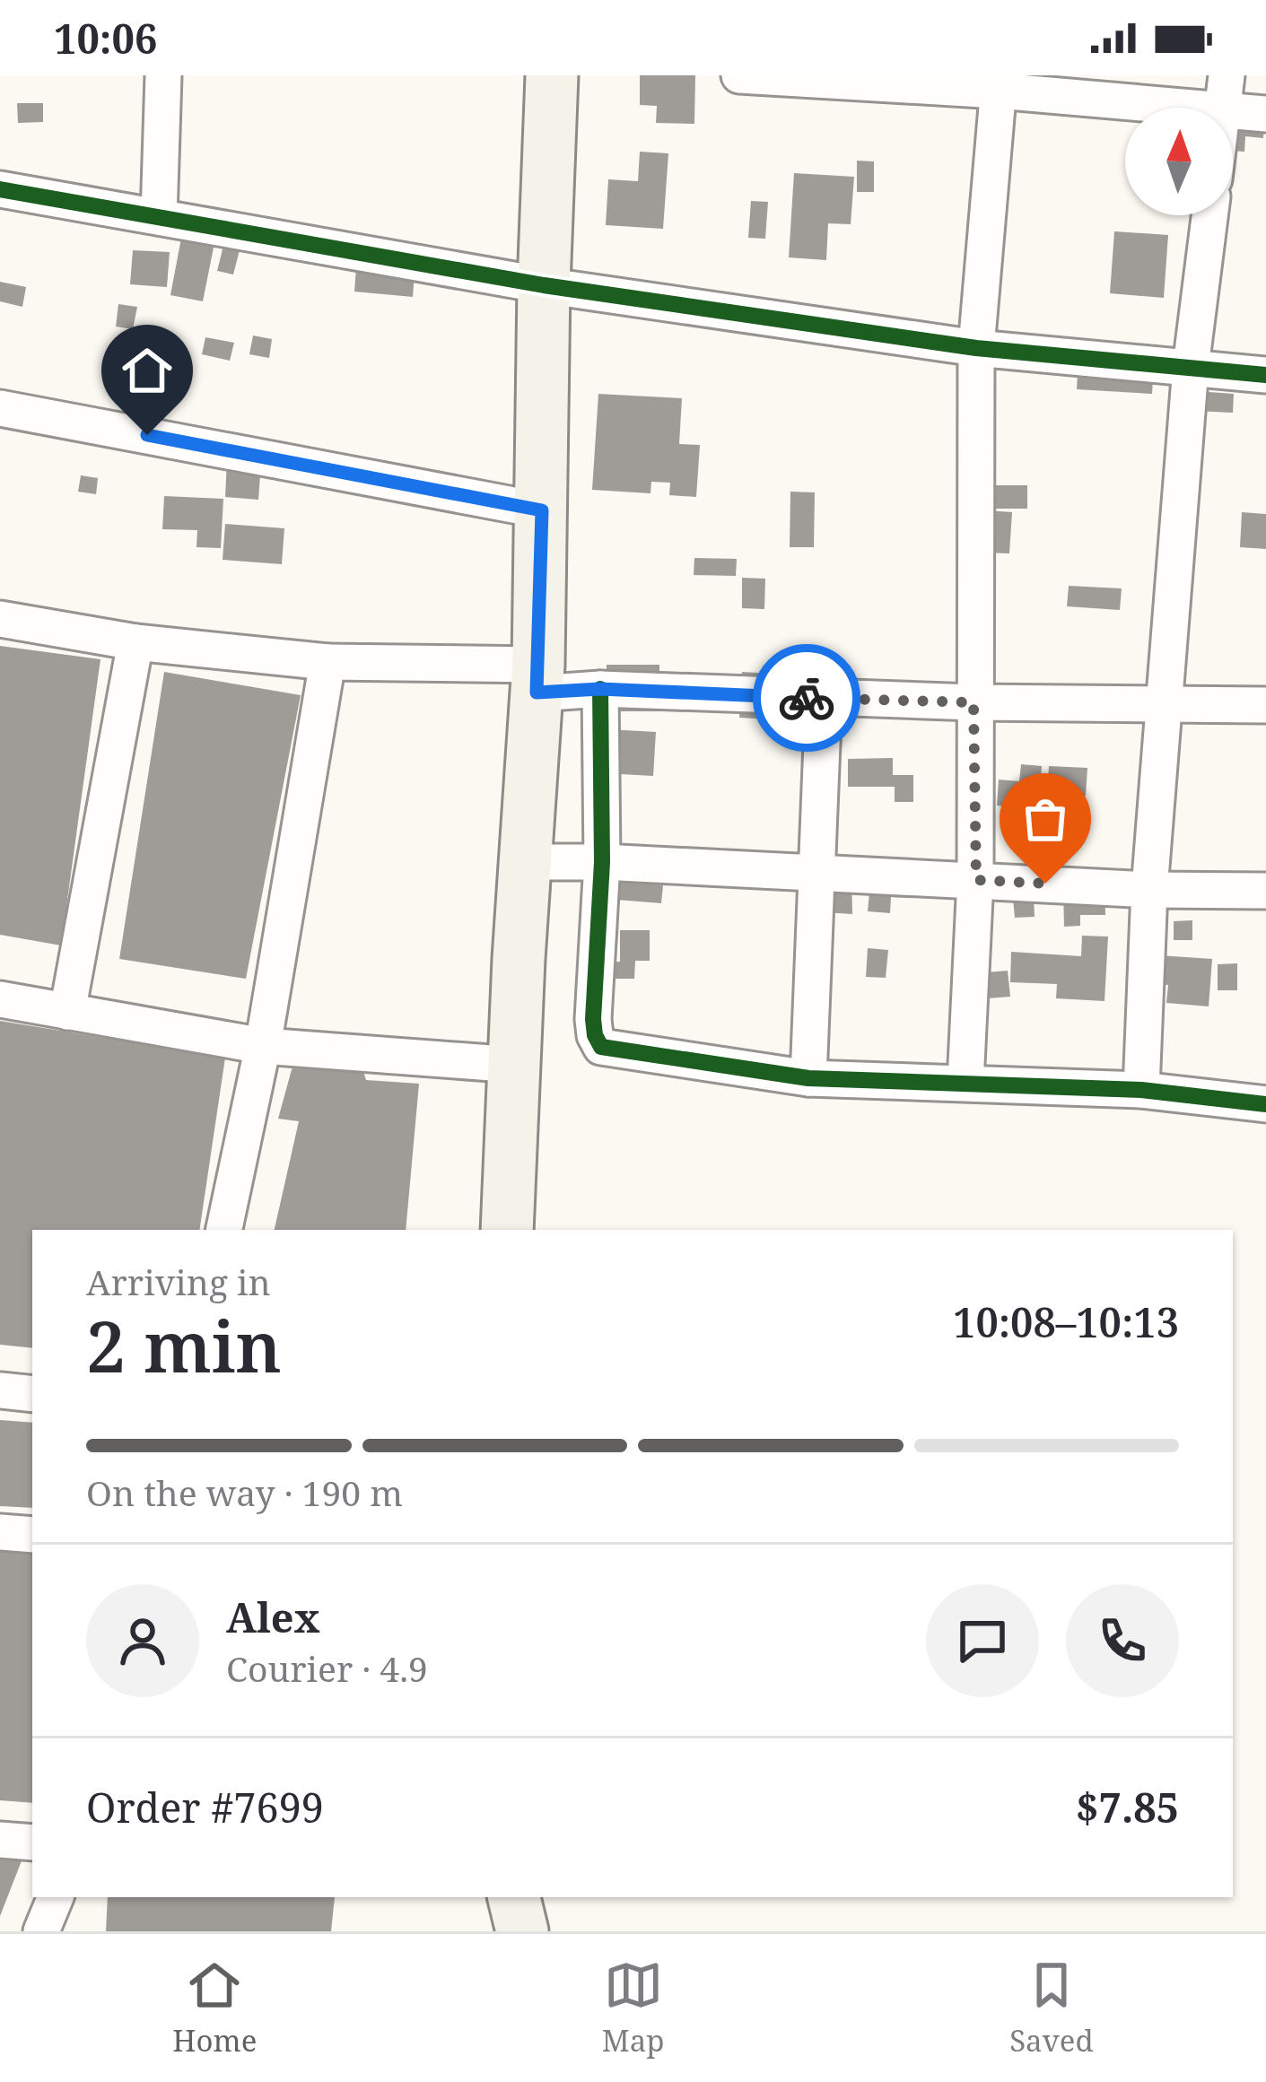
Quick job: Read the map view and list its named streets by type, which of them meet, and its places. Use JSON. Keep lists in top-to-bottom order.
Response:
{
  "north": "top",
  "page": {
    "status": "10:06",
    "heading": ["2 min", "Arriving in", "10:08–10:13"],
    "panel": [
      "Alex",
      "Courier · 4.9",
      "Order #7699",
      "$7.85"
    ],
    "bar": "On the way · 190 m",
    "tabs": ["Home", "Map", "Saved"]
  }
}
